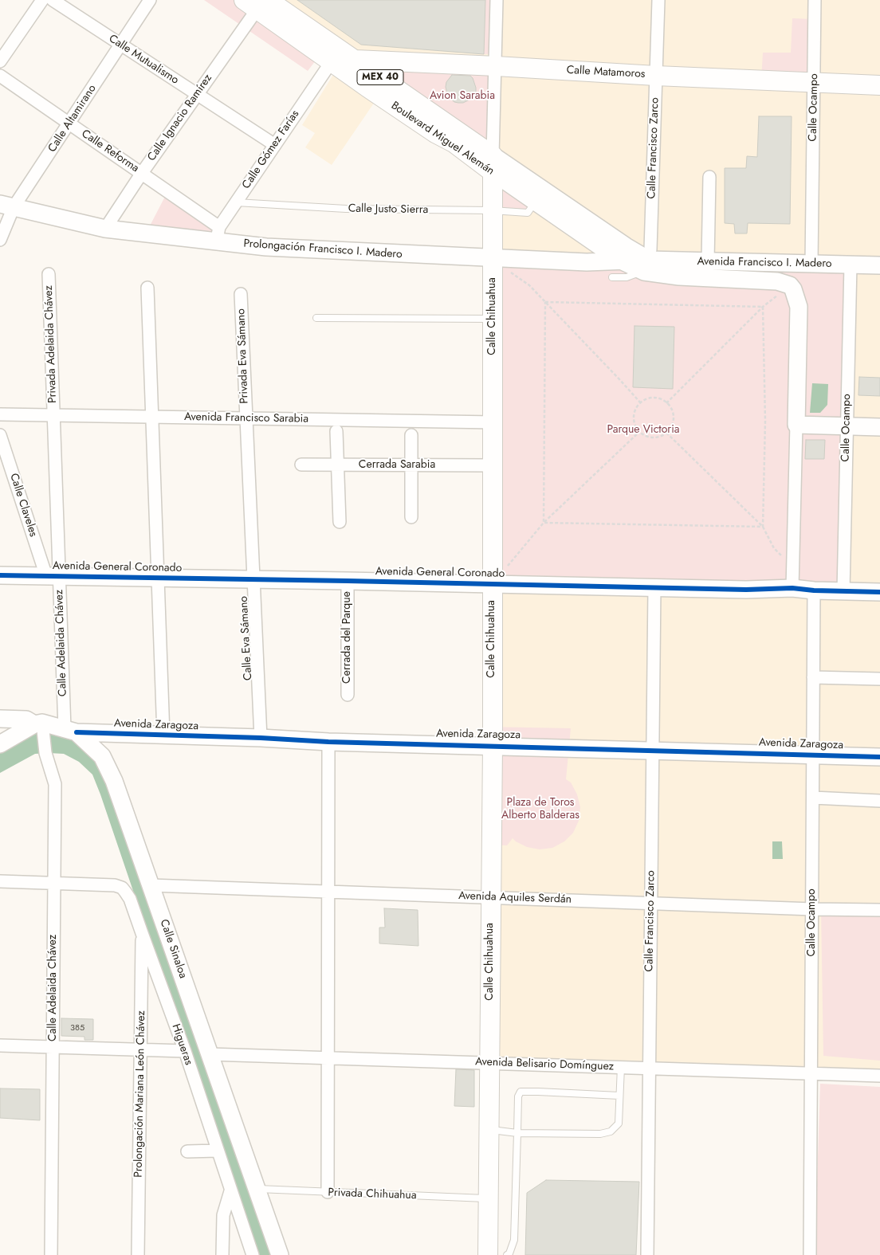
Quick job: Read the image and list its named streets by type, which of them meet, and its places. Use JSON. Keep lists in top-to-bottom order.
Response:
{
  "streets": {
    "main road": [
      "Calle Matamoros",
      "MEX 40",
      "Boulevard Miguel Alemán",
      "Calle Chihuahua"
    ],
    "street": [
      "Calle Mutualismo",
      "Calle Ocampo",
      "Calle Ignacio Ramírez",
      "Calle Altamirano",
      "Calle Francisco Zarco",
      "Calle Gómez Farías",
      "Calle Reforma",
      "Prolongación Francisco I. Madero",
      "Avenida Francisco I. Madero",
      "Privada Adelaida Chávez",
      "Privada Eva Sámano",
      "Avenida Francisco Sarabia",
      "Cerrada Sarabia",
      "Calle Claveles",
      "Avenida General Coronado",
      "Cerrada del Parque",
      "Calle Eva Sámano",
      "Calle Adelaida Chávez",
      "Avenida Zaragoza",
      "Avenida Aquiles Serdán",
      "Calle Sinaloa",
      "Higueras",
      "Avenida Belisario Domínguez",
      "Prolongación Mariana León Chávez"
    ],
    "lane": ["Calle Justo Sierra", "Privada Chihuahua"]
  },
  "crossings": [
    ["Calle Mutualismo", "Calle Ignacio Ramírez"],
    ["Calle Mutualismo", "Calle Altamirano"],
    ["Calle Mutualismo", "Calle Gómez Farías"],
    ["Calle Matamoros", "Calle Ocampo"],
    ["Calle Matamoros", "Boulevard Miguel Alemán"],
    ["Calle Matamoros", "Calle Francisco Zarco"],
    ["Calle Matamoros", "Calle Gómez Farías"],
    ["Calle Matamoros", "Calle Chihuahua"],
    ["MEX 40", "Boulevard Miguel Alemán"],
    ["MEX 40", "Calle Francisco Zarco"],
    ["MEX 40", "Avenida Francisco I. Madero"],
    ["Calle Ocampo", "Avenida Francisco I. Madero"],
    ["Calle Ocampo", "Avenida General Coronado"],
    ["Calle Ocampo", "Avenida Zaragoza"],
    ["Calle Ocampo", "Avenida Aquiles Serdán"],
    ["Calle Ocampo", "Avenida Belisario Domínguez"],
    ["Calle Ignacio Ramírez", "Boulevard Miguel Alemán"],
    ["Calle Ignacio Ramírez", "Calle Reforma"],
    ["Calle Ignacio Ramírez", "Prolongación Francisco I. Madero"],
    ["Calle Altamirano", "Calle Reforma"],
    ["Calle Altamirano", "Prolongación Francisco I. Madero"],
    ["Boulevard Miguel Alemán", "Calle Francisco Zarco"],
    ["Boulevard Miguel Alemán", "Calle Gómez Farías"],
    ["Boulevard Miguel Alemán", "Calle Justo Sierra"],
    ["Boulevard Miguel Alemán", "Prolongación Francisco I. Madero"],
    ["Boulevard Miguel Alemán", "Avenida Francisco I. Madero"],
    ["Boulevard Miguel Alemán", "Calle Chihuahua"],
    ["Calle Francisco Zarco", "Avenida Francisco I. Madero"],
    ["Calle Francisco Zarco", "Avenida General Coronado"],
    ["Calle Francisco Zarco", "Avenida Zaragoza"],
    ["Calle Francisco Zarco", "Avenida Aquiles Serdán"],
    ["Calle Francisco Zarco", "Avenida Belisario Domínguez"],
    ["Calle Gómez Farías", "Calle Reforma"],
    ["Calle Gómez Farías", "Calle Justo Sierra"],
    ["Calle Gómez Farías", "Prolongación Francisco I. Madero"],
    ["Calle Reforma", "Prolongación Francisco I. Madero"],
    ["Calle Justo Sierra", "Calle Chihuahua"],
    ["Prolongación Francisco I. Madero", "Calle Chihuahua"],
    ["Calle Chihuahua", "Avenida Francisco Sarabia"],
    ["Calle Chihuahua", "Cerrada Sarabia"],
    ["Calle Chihuahua", "Avenida General Coronado"],
    ["Calle Chihuahua", "Avenida Zaragoza"],
    ["Calle Chihuahua", "Avenida Aquiles Serdán"],
    ["Calle Chihuahua", "Avenida Belisario Domínguez"],
    ["Calle Chihuahua", "Privada Chihuahua"],
    ["Privada Adelaida Chávez", "Avenida Francisco Sarabia"],
    ["Privada Adelaida Chávez", "Calle Adelaida Chávez"],
    ["Privada Eva Sámano", "Avenida Francisco Sarabia"],
    ["Privada Eva Sámano", "Calle Eva Sámano"],
    ["Avenida Francisco Sarabia", "Calle Eva Sámano"],
    ["Avenida Francisco Sarabia", "Calle Adelaida Chávez"],
    ["Calle Claveles", "Avenida General Coronado"],
    ["Calle Claveles", "Calle Adelaida Chávez"],
    ["Avenida General Coronado", "Cerrada del Parque"],
    ["Avenida General Coronado", "Calle Eva Sámano"],
    ["Avenida General Coronado", "Calle Adelaida Chávez"],
    ["Calle Eva Sámano", "Avenida Zaragoza"],
    ["Calle Adelaida Chávez", "Avenida Zaragoza"],
    ["Calle Adelaida Chávez", "Calle Sinaloa"],
    ["Calle Adelaida Chávez", "Higueras"],
    ["Avenida Zaragoza", "Calle Sinaloa"],
    ["Avenida Aquiles Serdán", "Calle Sinaloa"],
    ["Calle Sinaloa", "Avenida Belisario Domínguez"],
    ["Calle Sinaloa", "Privada Chihuahua"],
    ["Higueras", "Prolongación Mariana León Chávez"]
  ],
  "parks": ["Avion Sarabia", "Parque Victoria", "Plaza de Toros Alberto Balderas"],
  "house_numbers": ["385"]
}
